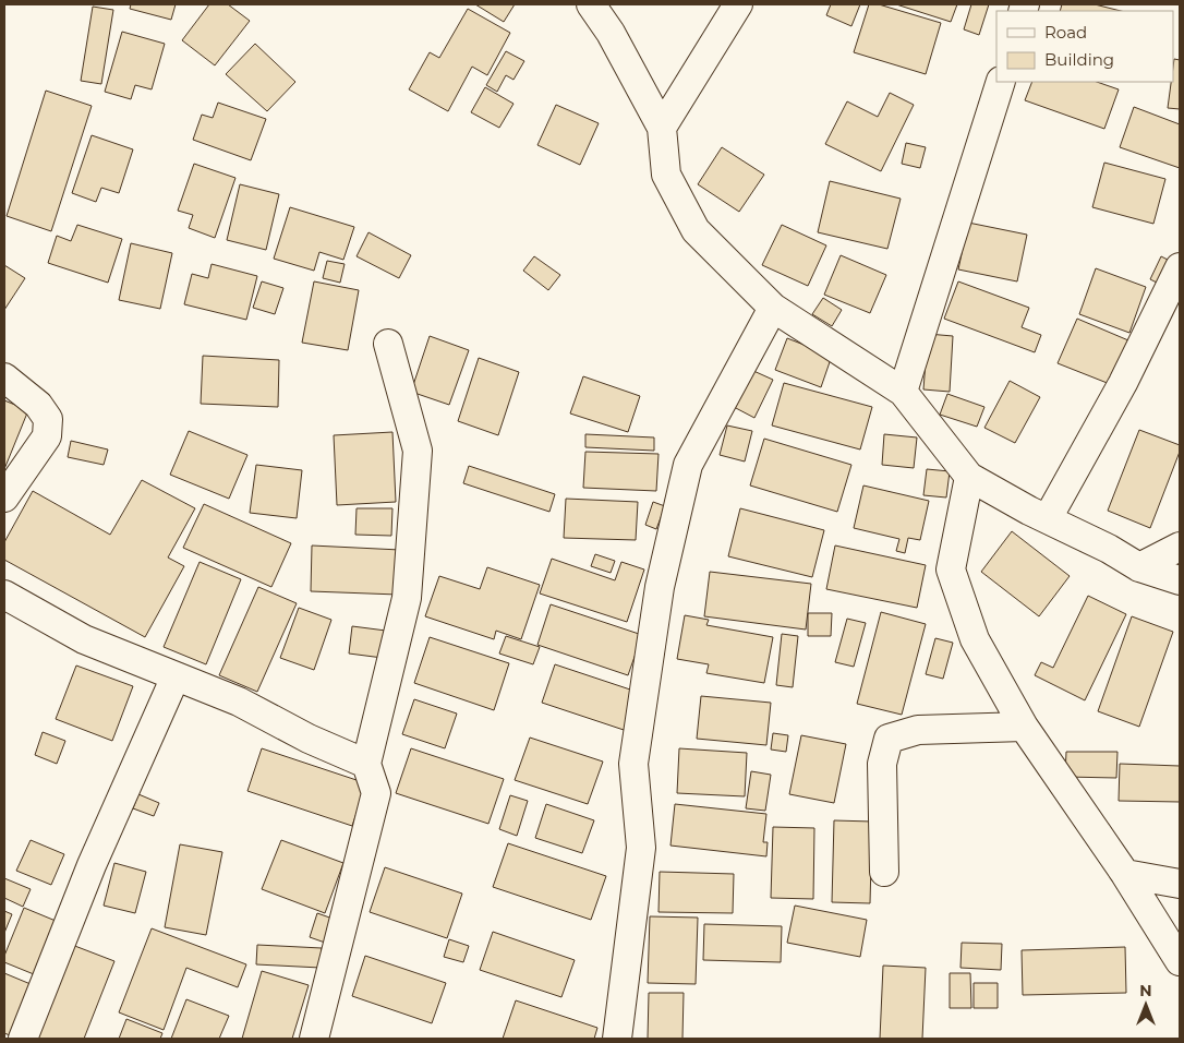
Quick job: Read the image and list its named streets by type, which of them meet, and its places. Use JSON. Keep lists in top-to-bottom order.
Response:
{
  "legend": ["Road", "Building"],
  "north": "top"
}
